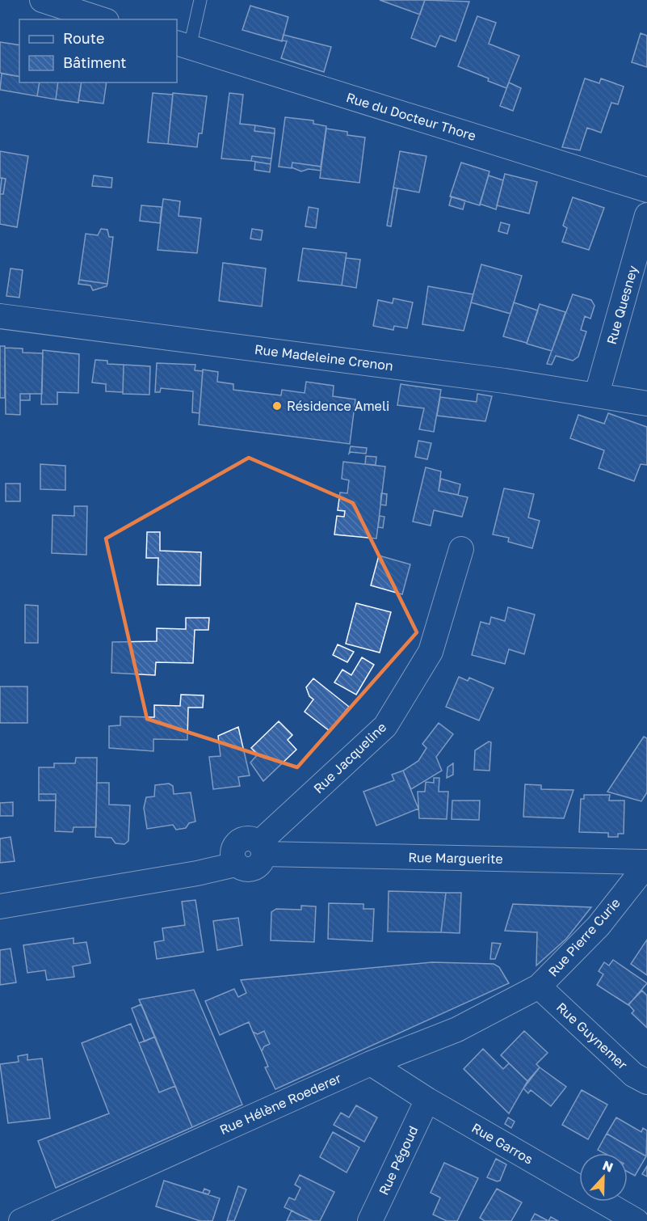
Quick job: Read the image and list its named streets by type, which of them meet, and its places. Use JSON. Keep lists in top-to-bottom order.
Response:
{
  "streets": {
    "street": [
      "Rue du Docteur Thore",
      "Rue Quesney",
      "Rue Madeleine Crenon",
      "Rue Jacqueline",
      "Rue Marguerite",
      "Rue Pierre Curie",
      "Rue Guynemer",
      "Rue Hélène Roederer",
      "Rue Garros",
      "Rue Pégoud"
    ]
  },
  "crossings": [
    ["Rue Quesney", "Rue Madeleine Crenon"],
    ["Rue Jacqueline", "Rue Marguerite"],
    ["Rue Marguerite", "Rue Pierre Curie"],
    ["Rue Pierre Curie", "Rue Guynemer"],
    ["Rue Pierre Curie", "Rue Hélène Roederer"],
    ["Rue Guynemer", "Rue Hélène Roederer"],
    ["Rue Hélène Roederer", "Rue Garros"],
    ["Rue Garros", "Rue Pégoud"]
  ],
  "places": ["Résidence Ameli"],
  "legend": ["Route", "Bâtiment"],
  "north": "top"
}
